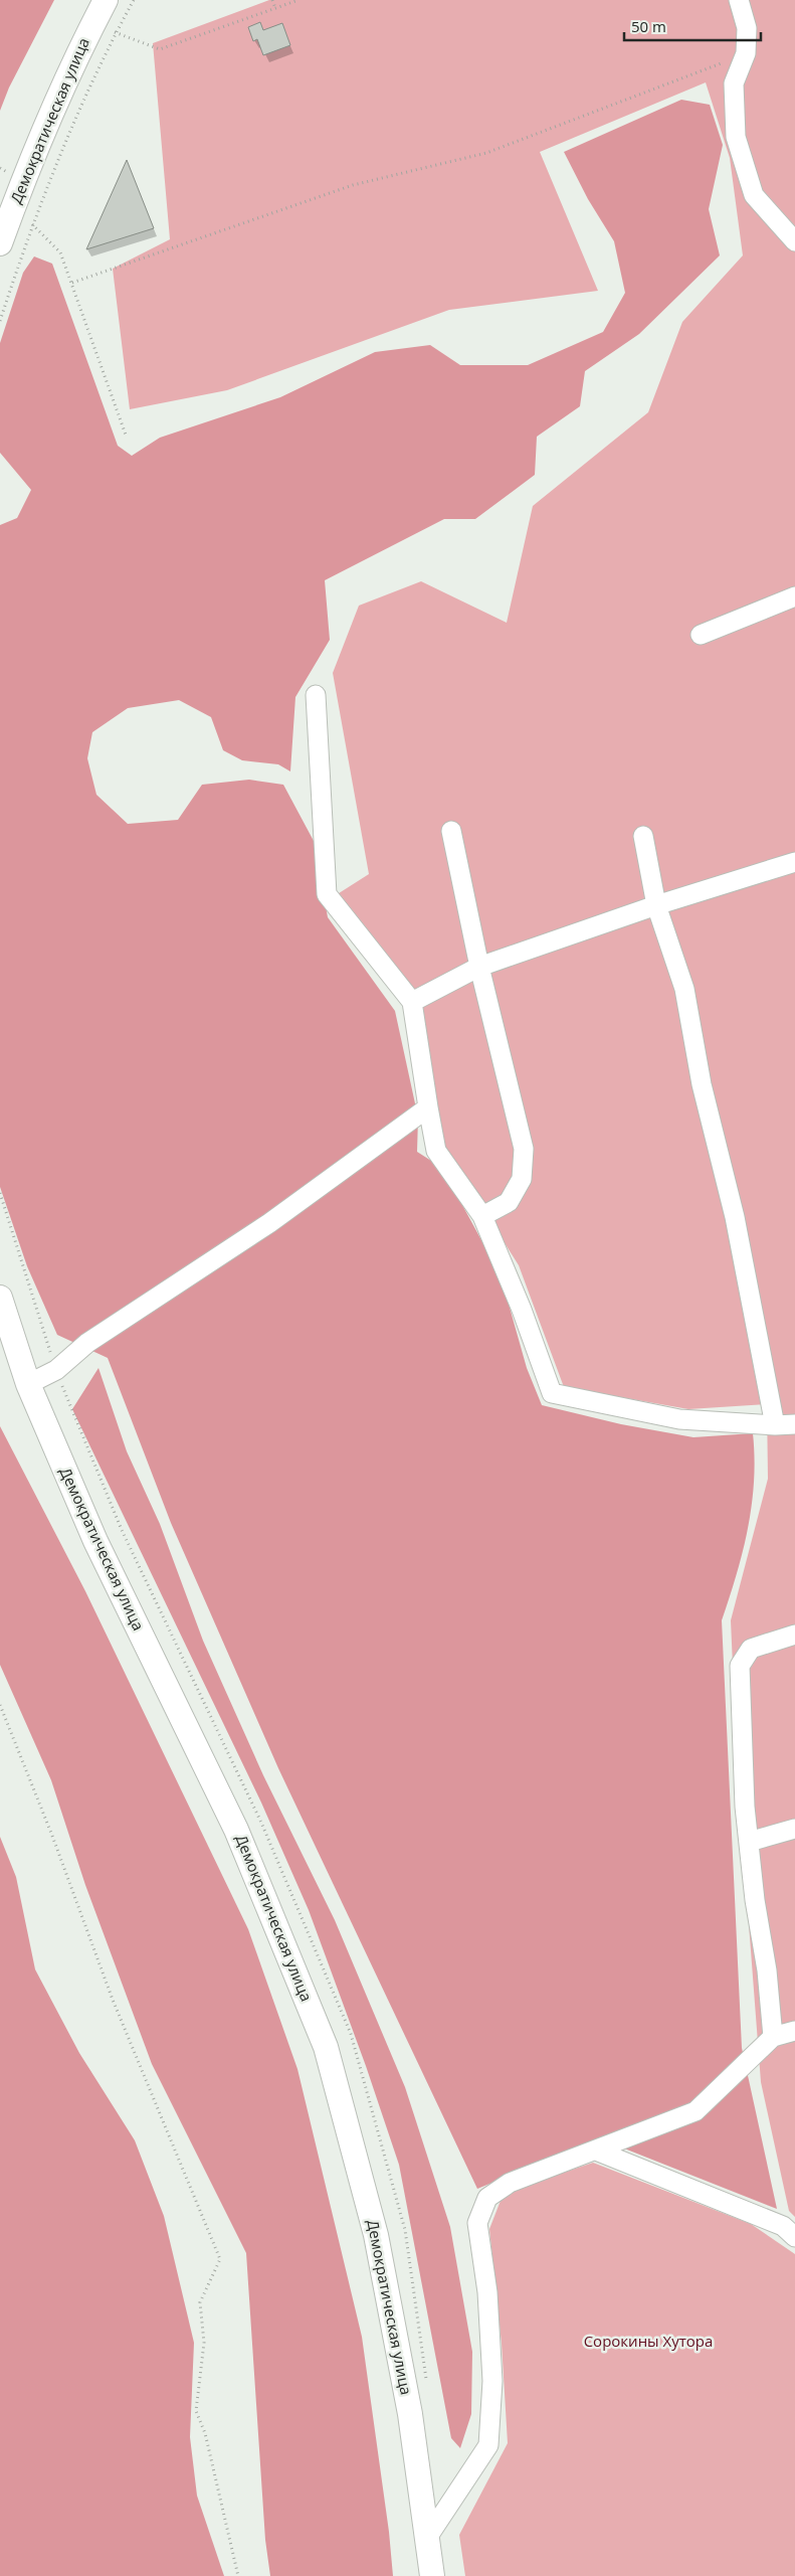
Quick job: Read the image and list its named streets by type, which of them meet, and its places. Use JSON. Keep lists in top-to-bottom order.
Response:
{
  "streets": {
    "main road": ["Демократическая улица"]
  },
  "parks": ["Сорокины Хутора"],
  "scale_bar": "50 m"
}
